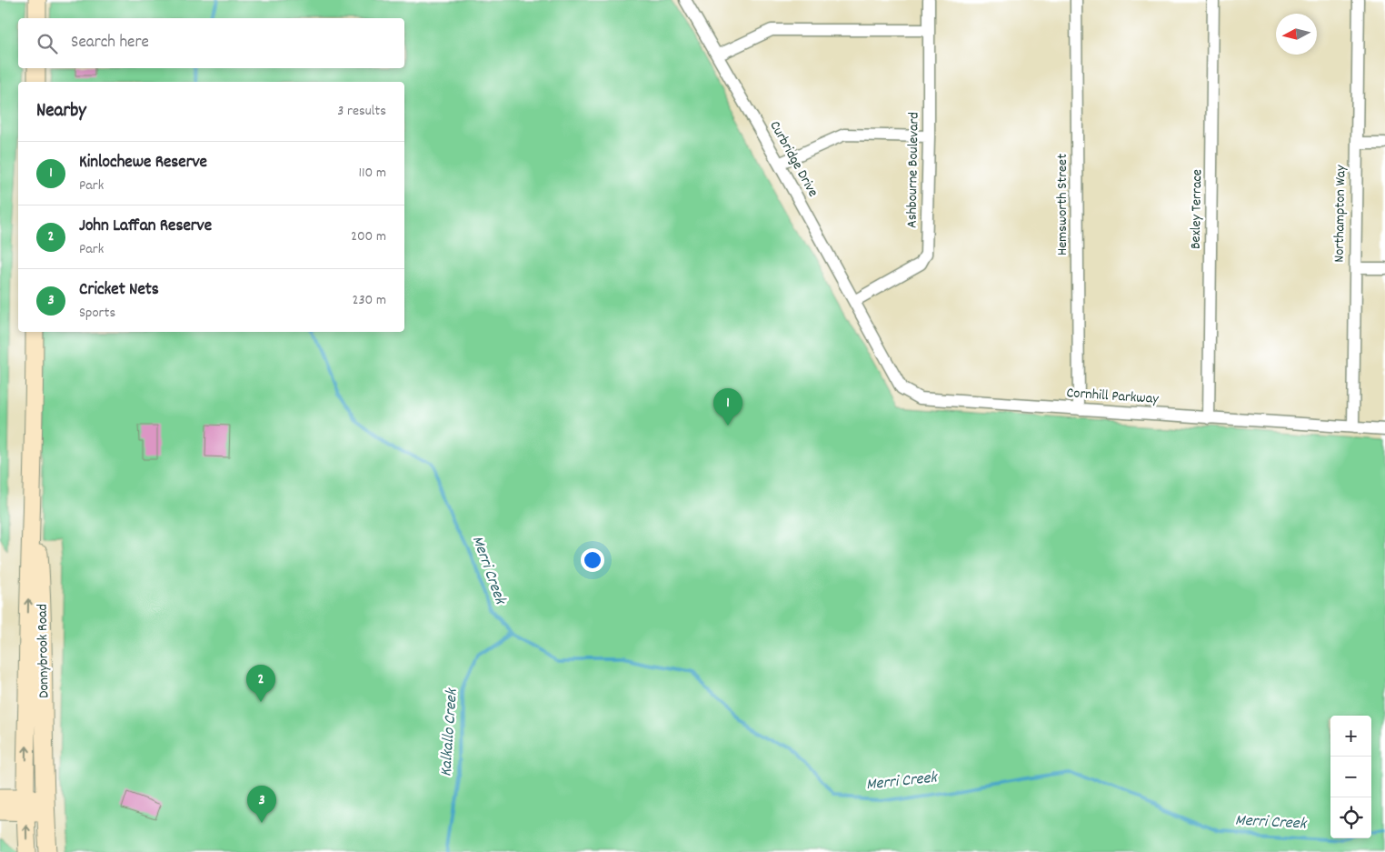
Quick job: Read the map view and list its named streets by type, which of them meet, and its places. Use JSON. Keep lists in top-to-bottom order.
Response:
{
  "streets": {
    "main road": ["Donnybrook Road"],
    "street": [
      "Curbridge Drive",
      "Ashbourne Boulevard",
      "Hemsworth Street",
      "Bexley Terrace",
      "Northampton Way",
      "Cornhill Parkway"
    ]
  },
  "crossings": [
    ["Curbridge Drive", "Ashbourne Boulevard"],
    ["Curbridge Drive", "Cornhill Parkway"],
    ["Hemsworth Street", "Cornhill Parkway"],
    ["Bexley Terrace", "Cornhill Parkway"],
    ["Northampton Way", "Cornhill Parkway"]
  ],
  "water": ["Merri Creek", "Kalkallo Creek"],
  "north": "left",
  "page": {
    "search": "Search here",
    "heading": ["Nearby", "3 results"],
    "list": [
      {
        "mark": "1",
        "name": "Kinlochewe Reserve",
        "note": "Park",
        "value": "110 m"
      },
      {
        "mark": "2",
        "name": "John Laffan Reserve",
        "note": "Park",
        "value": "200 m"
      },
      {
        "mark": "3",
        "name": "Cricket Nets",
        "note": "Sports",
        "value": "230 m"
      }
    ],
    "pins": ["1", "2", "3"],
    "map_buttons": ["+", "−"]
  }
}
